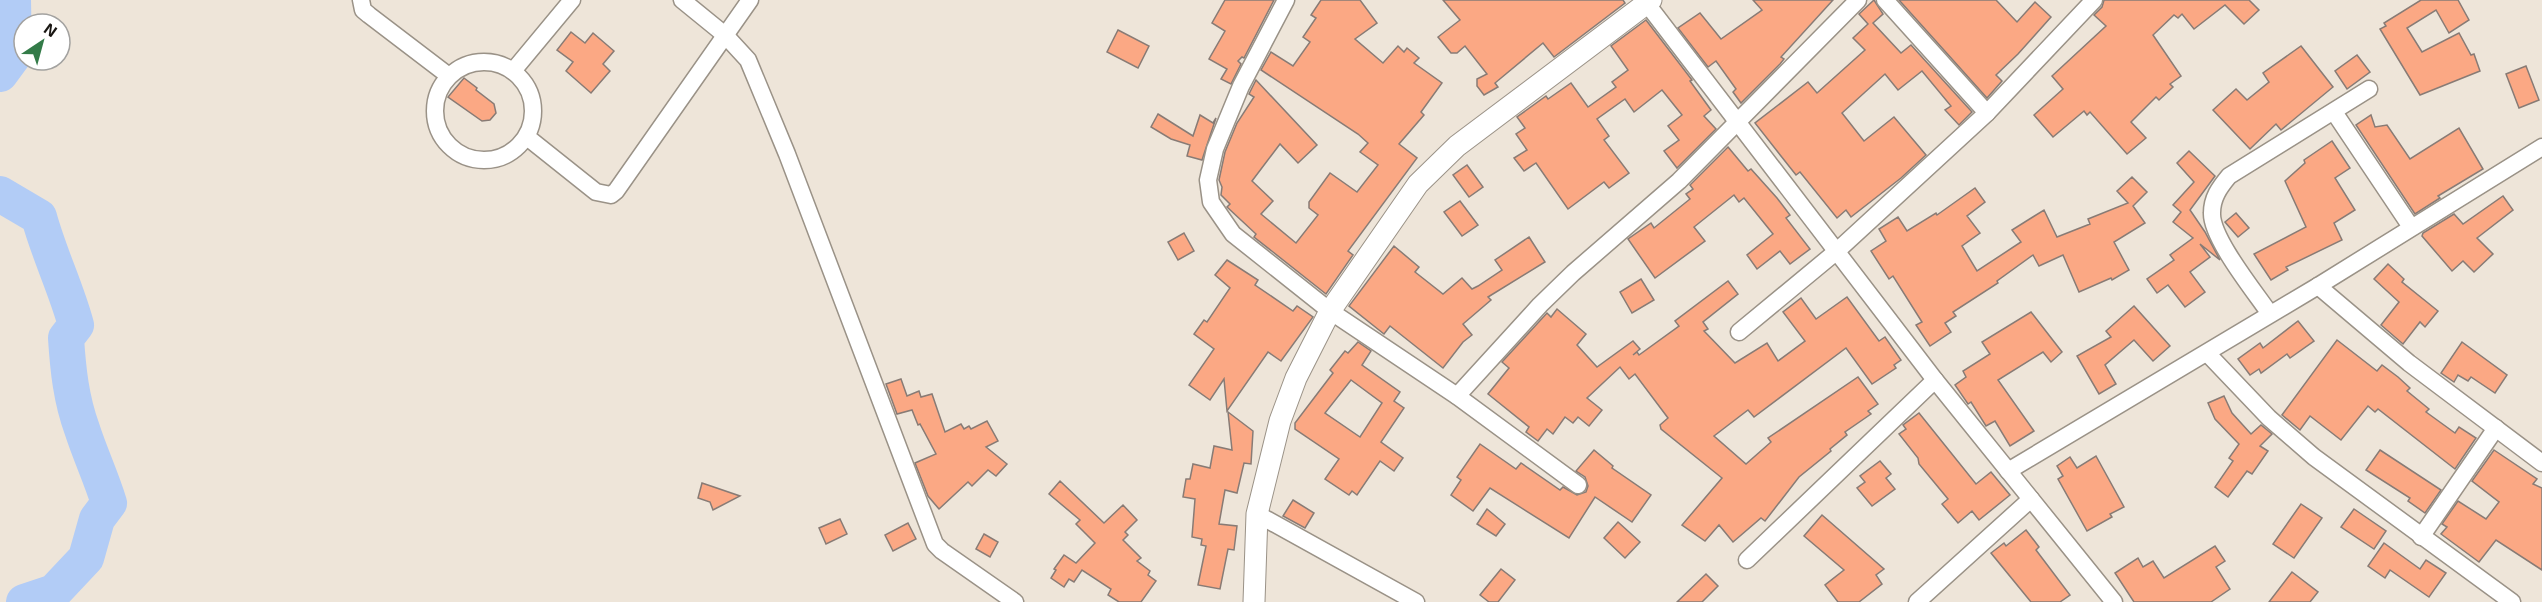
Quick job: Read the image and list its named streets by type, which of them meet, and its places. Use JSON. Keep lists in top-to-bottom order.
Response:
{
  "north": "top right"
}
